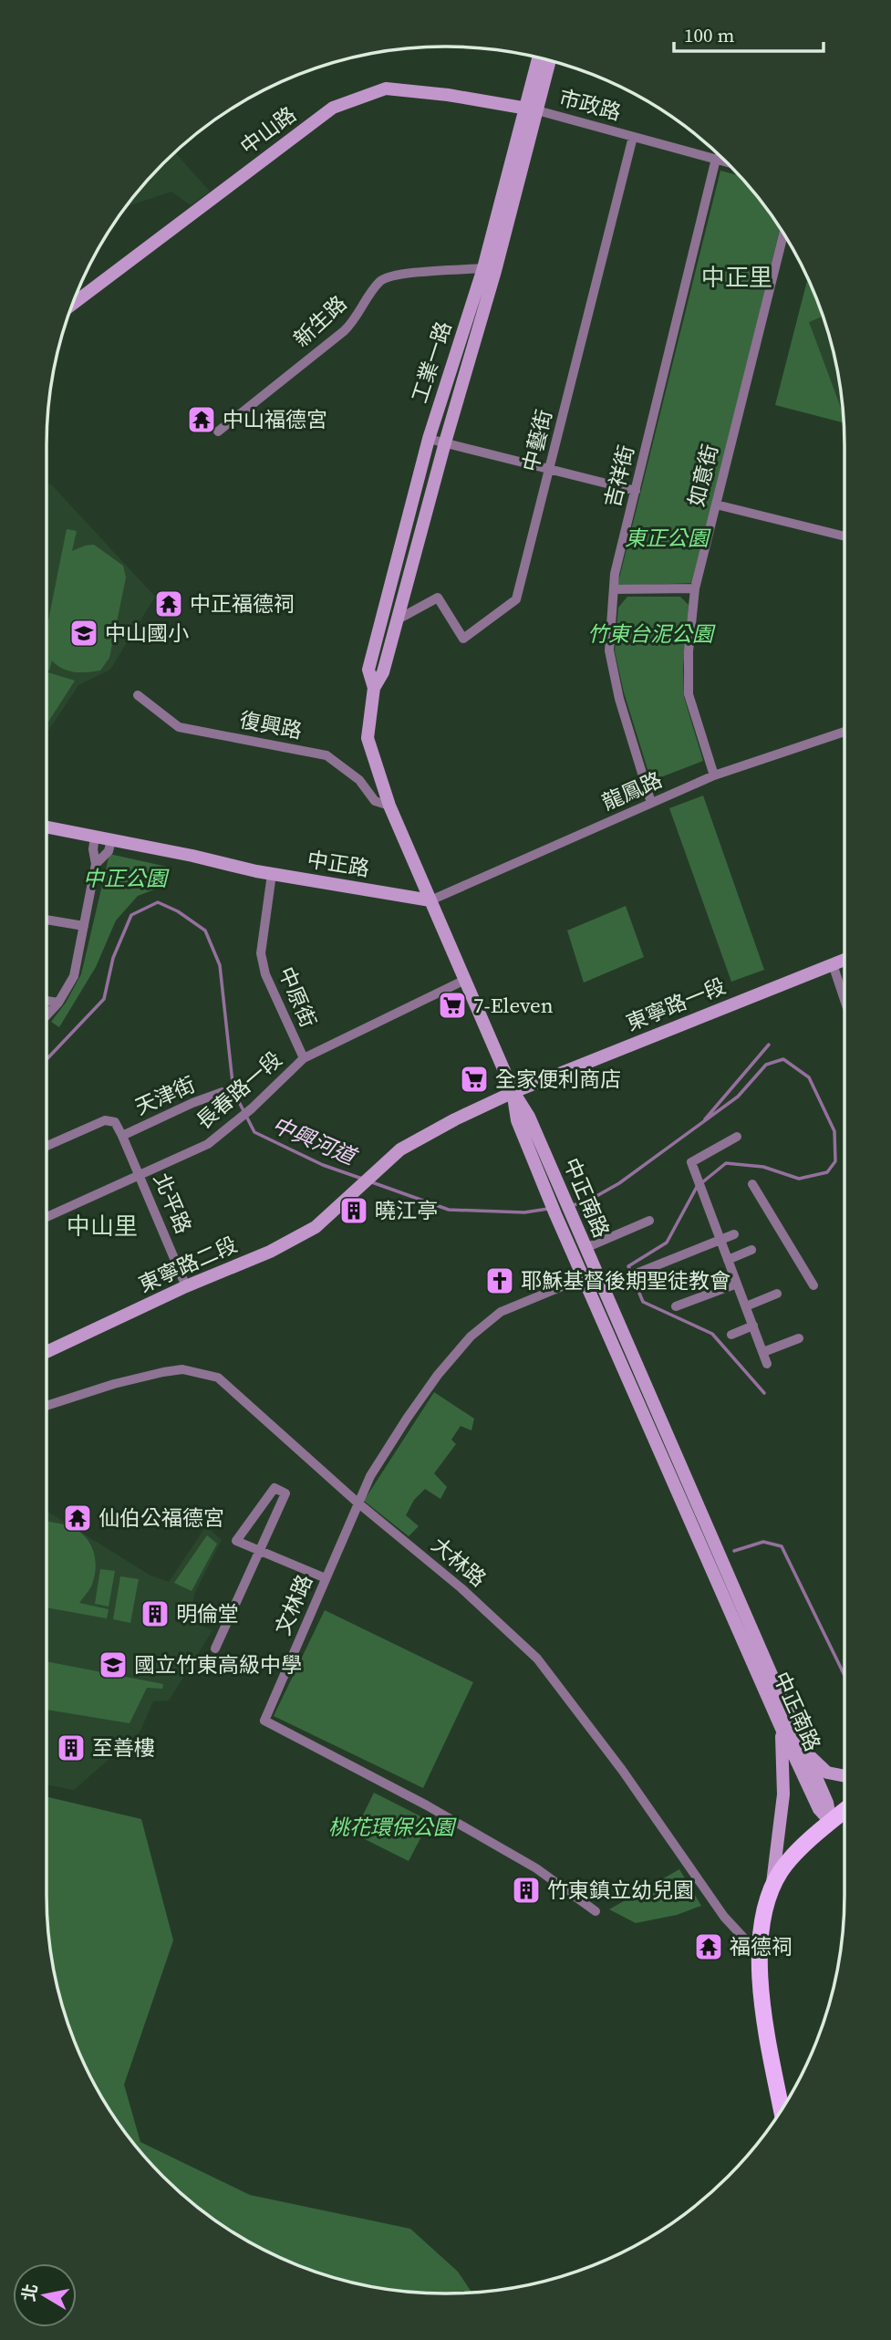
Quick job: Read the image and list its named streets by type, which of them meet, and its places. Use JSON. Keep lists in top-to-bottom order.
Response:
{
  "streets": {
    "street": [
      "市政路",
      "中山路",
      "新生路",
      "工業一路",
      "中藝街",
      "如意街",
      "吉祥街",
      "復興路",
      "龍鳳路",
      "中正路",
      "中原街",
      "東寧路一段",
      "長春路一段",
      "天津街",
      "中正南路",
      "北平路",
      "東寧路二段",
      "大林路",
      "文林路"
    ]
  },
  "crossings": [
    ["市政路", "中山路"],
    ["市政路", "工業一路"],
    ["市政路", "中藝街"],
    ["市政路", "吉祥街"],
    ["中山路", "工業一路"],
    ["新生路", "工業一路"],
    ["工業一路", "中藝街"],
    ["工業一路", "復興路"],
    ["工業一路", "龍鳳路"],
    ["工業一路", "中正路"],
    ["如意街", "龍鳳路"],
    ["吉祥街", "龍鳳路"],
    ["龍鳳路", "中正路"],
    ["中正路", "中原街"],
    ["中原街", "長春路一段"],
    ["東寧路一段", "中正南路"],
    ["東寧路一段", "東寧路二段"],
    ["長春路一段", "北平路"],
    ["天津街", "北平路"],
    ["中正南路", "東寧路二段"],
    ["中正南路", "文林路"],
    ["北平路", "東寧路二段"],
    ["大林路", "文林路"]
  ],
  "districts": ["中正里", "中山里"],
  "water": ["中興河道"],
  "parks": [
    "東正公園",
    "竹東台泥公園",
    "中正公園",
    "桃花環保公園"
  ],
  "places": {
    "temple": [
      "中山福德宮",
      "中正福德祠",
      "仙伯公福德宮",
      "福德祠"
    ],
    "school or university": ["中山國小", "國立竹東高級中學"],
    "supermarket": ["7-Eleven", "全家便利商店"],
    "building": [
      "曉江亭",
      "明倫堂",
      "至善樓",
      "竹東鎮立幼兒園"
    ],
    "church": ["耶穌基督後期聖徒教會"]
  },
  "scale_bar": "100 m",
  "north": "left"
}
